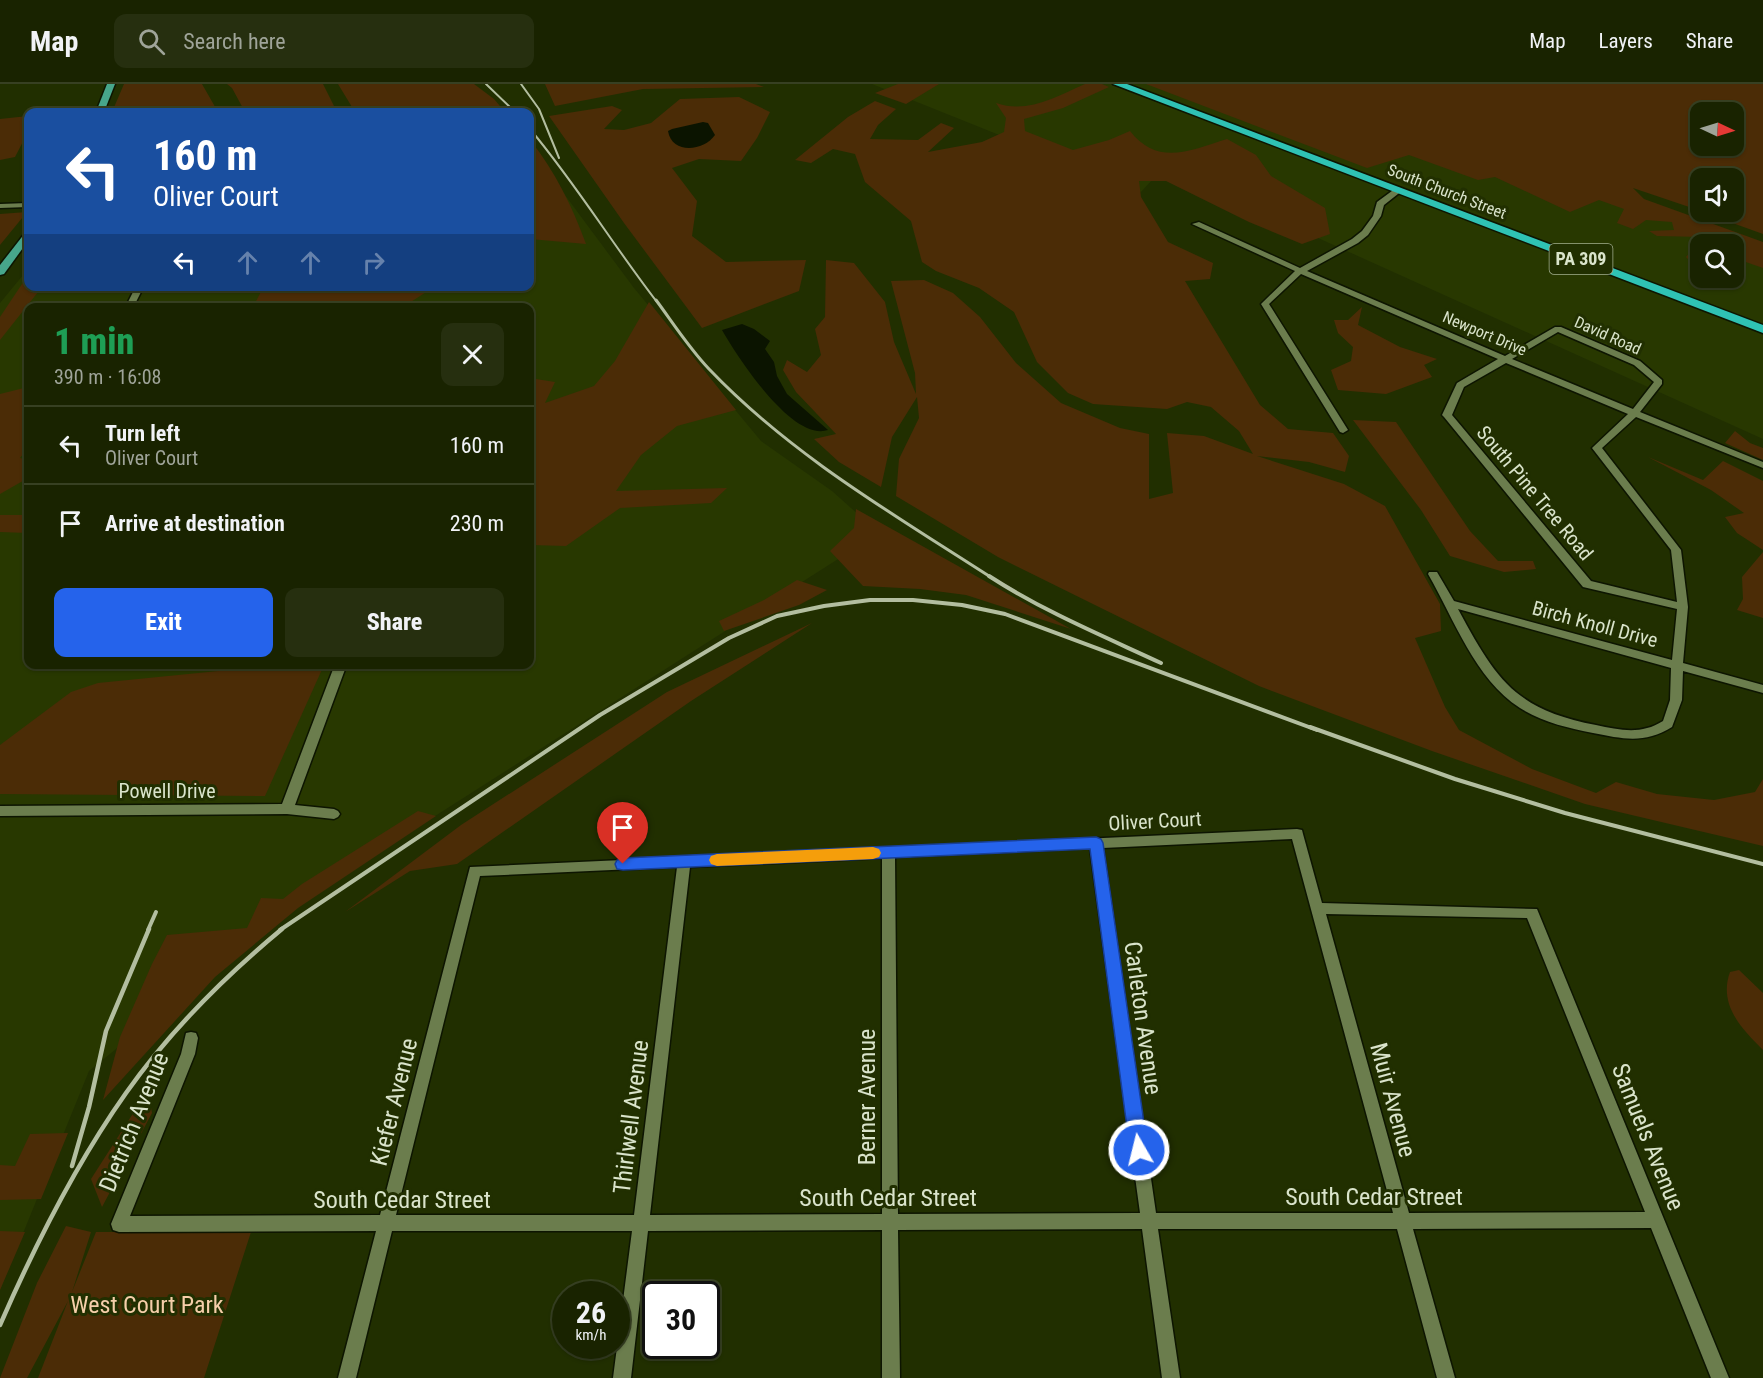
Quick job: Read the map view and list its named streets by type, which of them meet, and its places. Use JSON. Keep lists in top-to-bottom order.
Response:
{
  "streets": {
    "highway": ["South Church Street", "PA 309"],
    "street": [
      "Newport Drive",
      "David Road",
      "South Pine Tree Road",
      "Birch Knoll Drive",
      "Powell Drive",
      "Oliver Court",
      "Carleton Avenue",
      "Berner Avenue",
      "Muir Avenue",
      "Kiefer Avenue",
      "Thirlwell Avenue",
      "Dietrich Avenue",
      "Samuels Avenue",
      "South Cedar Street"
    ]
  },
  "crossings": [
    ["Newport Drive", "David Road"],
    ["Newport Drive", "South Pine Tree Road"],
    ["David Road", "South Pine Tree Road"],
    ["Oliver Court", "Carleton Avenue"],
    ["Oliver Court", "Berner Avenue"],
    ["Oliver Court", "Muir Avenue"],
    ["Oliver Court", "Kiefer Avenue"],
    ["Oliver Court", "Thirlwell Avenue"],
    ["Carleton Avenue", "South Cedar Street"],
    ["Berner Avenue", "South Cedar Street"],
    ["Muir Avenue", "Samuels Avenue"],
    ["Muir Avenue", "South Cedar Street"],
    ["Kiefer Avenue", "South Cedar Street"],
    ["Thirlwell Avenue", "South Cedar Street"],
    ["Dietrich Avenue", "South Cedar Street"],
    ["Samuels Avenue", "South Cedar Street"]
  ],
  "parks": ["West Court Park"],
  "north": "right",
  "page": {
    "header": "Map",
    "search": "Search here",
    "nav": ["Map", "Layers", "Share"],
    "turn": ["160 m", "Oliver Court"],
    "heading": ["1 min", "390 m · 16:08"],
    "list": [
      {
        "name": "Turn left",
        "note": "Oliver Court",
        "value": "160 m"
      },
      {
        "name": "Arrive at destination",
        "value": "230 m"
      }
    ],
    "buttons": ["Exit", "Share"],
    "speed": "26 km/h",
    "limit": "30"
  }
}
